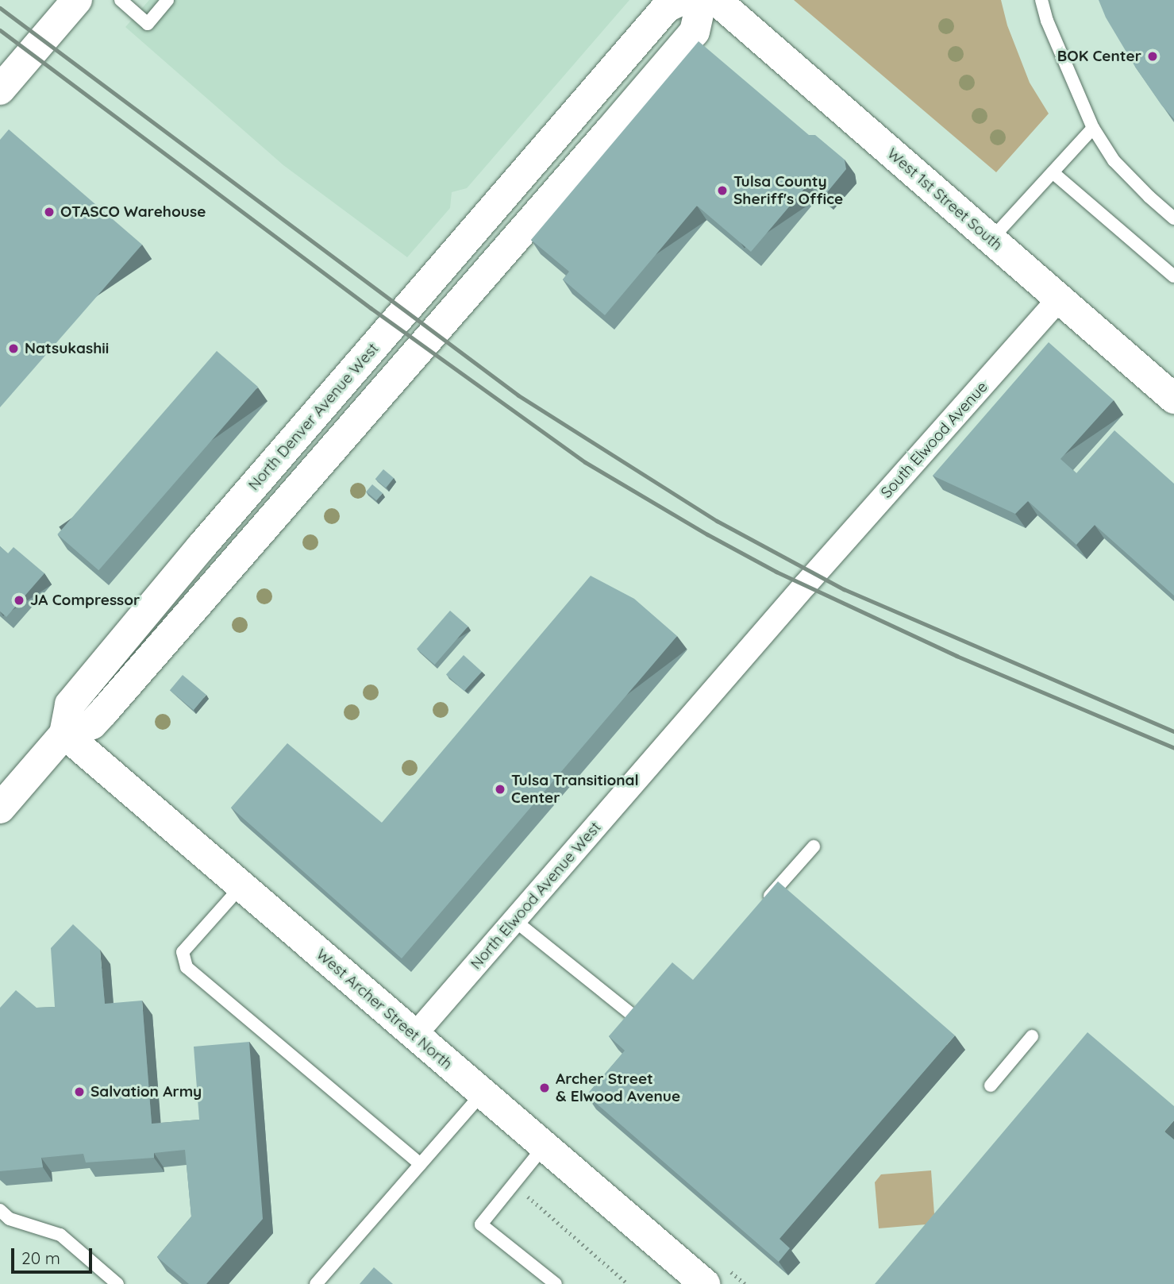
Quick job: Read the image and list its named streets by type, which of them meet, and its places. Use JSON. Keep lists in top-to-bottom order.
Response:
{
  "streets": {
    "main road": ["West 1st Street South", "North Denver Avenue West", "West Archer Street North"],
    "street": ["South Elwood Avenue", "North Elwood Avenue West"]
  },
  "crossings": [
    ["West 1st Street South", "South Elwood Avenue"],
    ["North Denver Avenue West", "West Archer Street North"],
    ["South Elwood Avenue", "North Elwood Avenue West"],
    ["North Elwood Avenue West", "West Archer Street North"]
  ],
  "places": [
    "BOK Center",
    "Tulsa County Sheriff's Office",
    "OTASCO Warehouse",
    "Natsukashii",
    "JA Compressor",
    "Tulsa Transitional Center",
    "Archer Street & Elwood Avenue",
    "Salvation Army"
  ],
  "scale_bar": "20 m"
}
